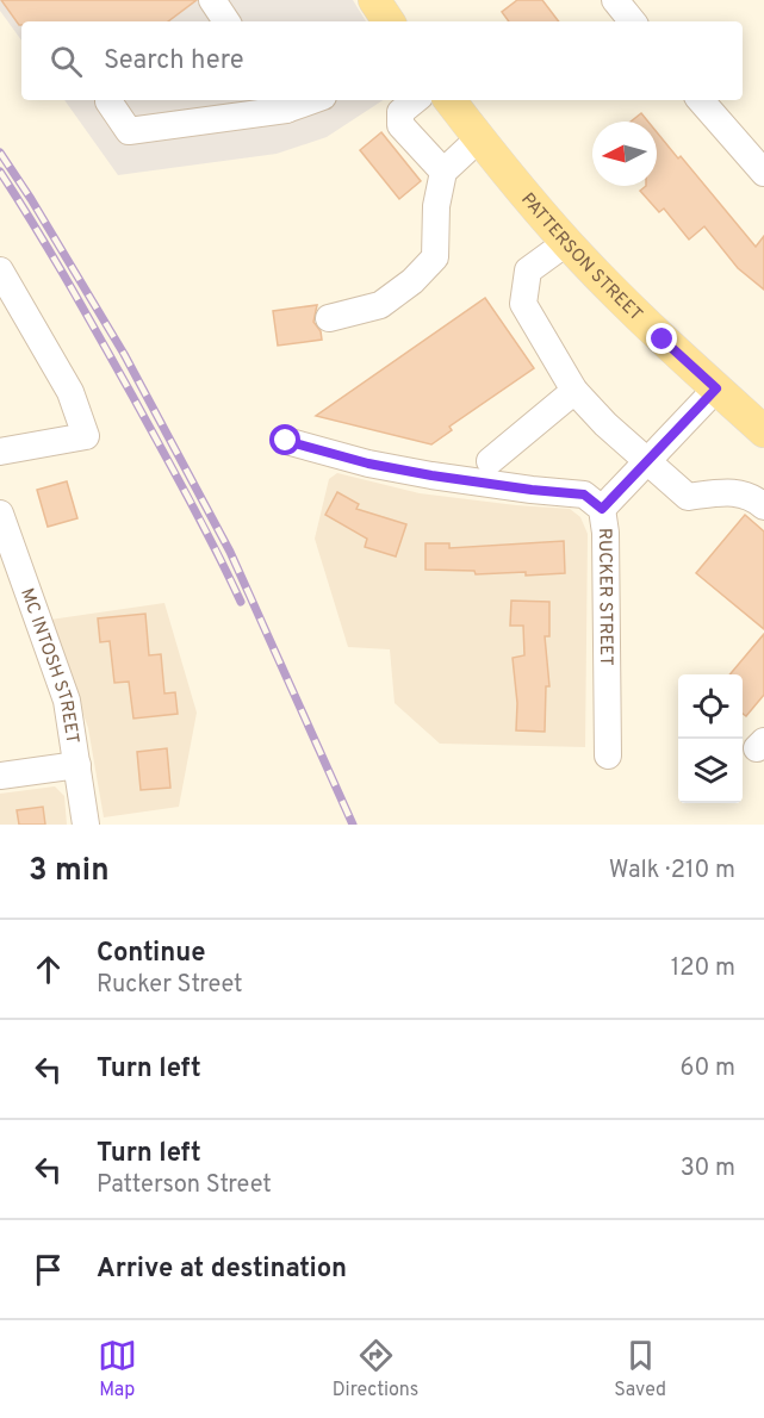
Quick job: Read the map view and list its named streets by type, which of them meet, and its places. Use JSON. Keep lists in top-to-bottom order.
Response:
{
  "streets": {
    "main road": ["PATTERSON STREET"],
    "street": ["RUCKER STREET", "MC INTOSH STREET"]
  },
  "north": "left",
  "page": {
    "search": "Search here",
    "heading": ["3 min", "Walk · 210 m"],
    "list": [
      ["Continue", "Rucker Street", "120 m"],
      ["Turn left", "60 m"],
      ["Turn left", "Patterson Street", "30 m"],
      "Arrive at destination"
    ],
    "nav": ["Map", "Directions", "Saved"]
  }
}
